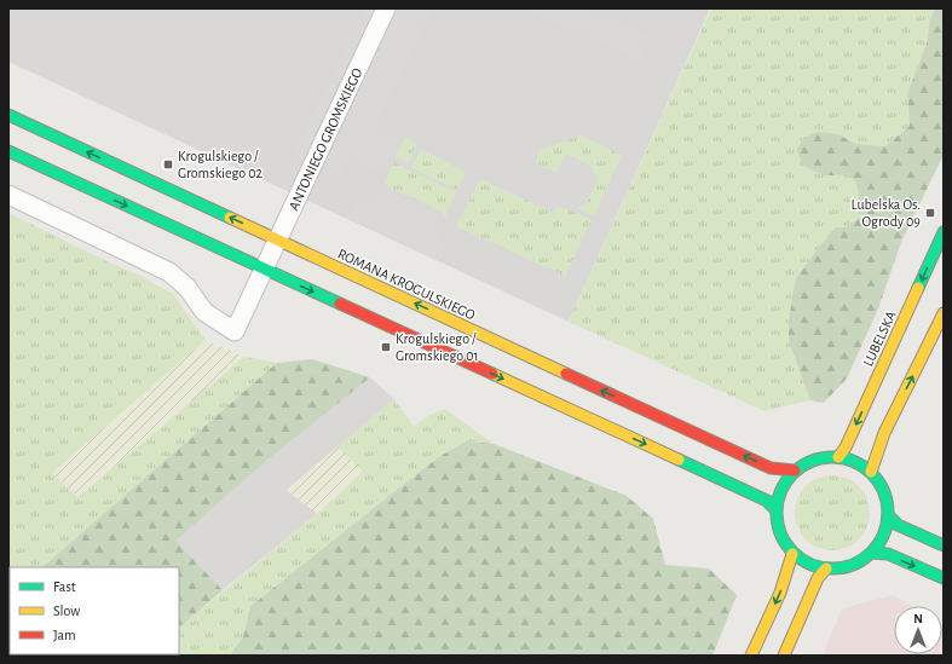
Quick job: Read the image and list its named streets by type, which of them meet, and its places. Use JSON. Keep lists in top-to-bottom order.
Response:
{
  "streets": {
    "main road": ["ROMANA KROGULSKIEGO", "LUBELSKA"],
    "street": ["ANTONIEGO GROMSKIEGO"]
  },
  "crossings": [
    ["ANTONIEGO GROMSKIEGO", "ROMANA KROGULSKIEGO"],
    ["ROMANA KROGULSKIEGO", "LUBELSKA"]
  ],
  "places": {
    "transit": ["Krogulskiego / Gromskiego 02", "Lubelska Os. Ogrody 09", "Krogulskiego / Gromskiego 01"]
  },
  "legend": ["Fast", "Slow", "Jam"],
  "north": "top"
}
